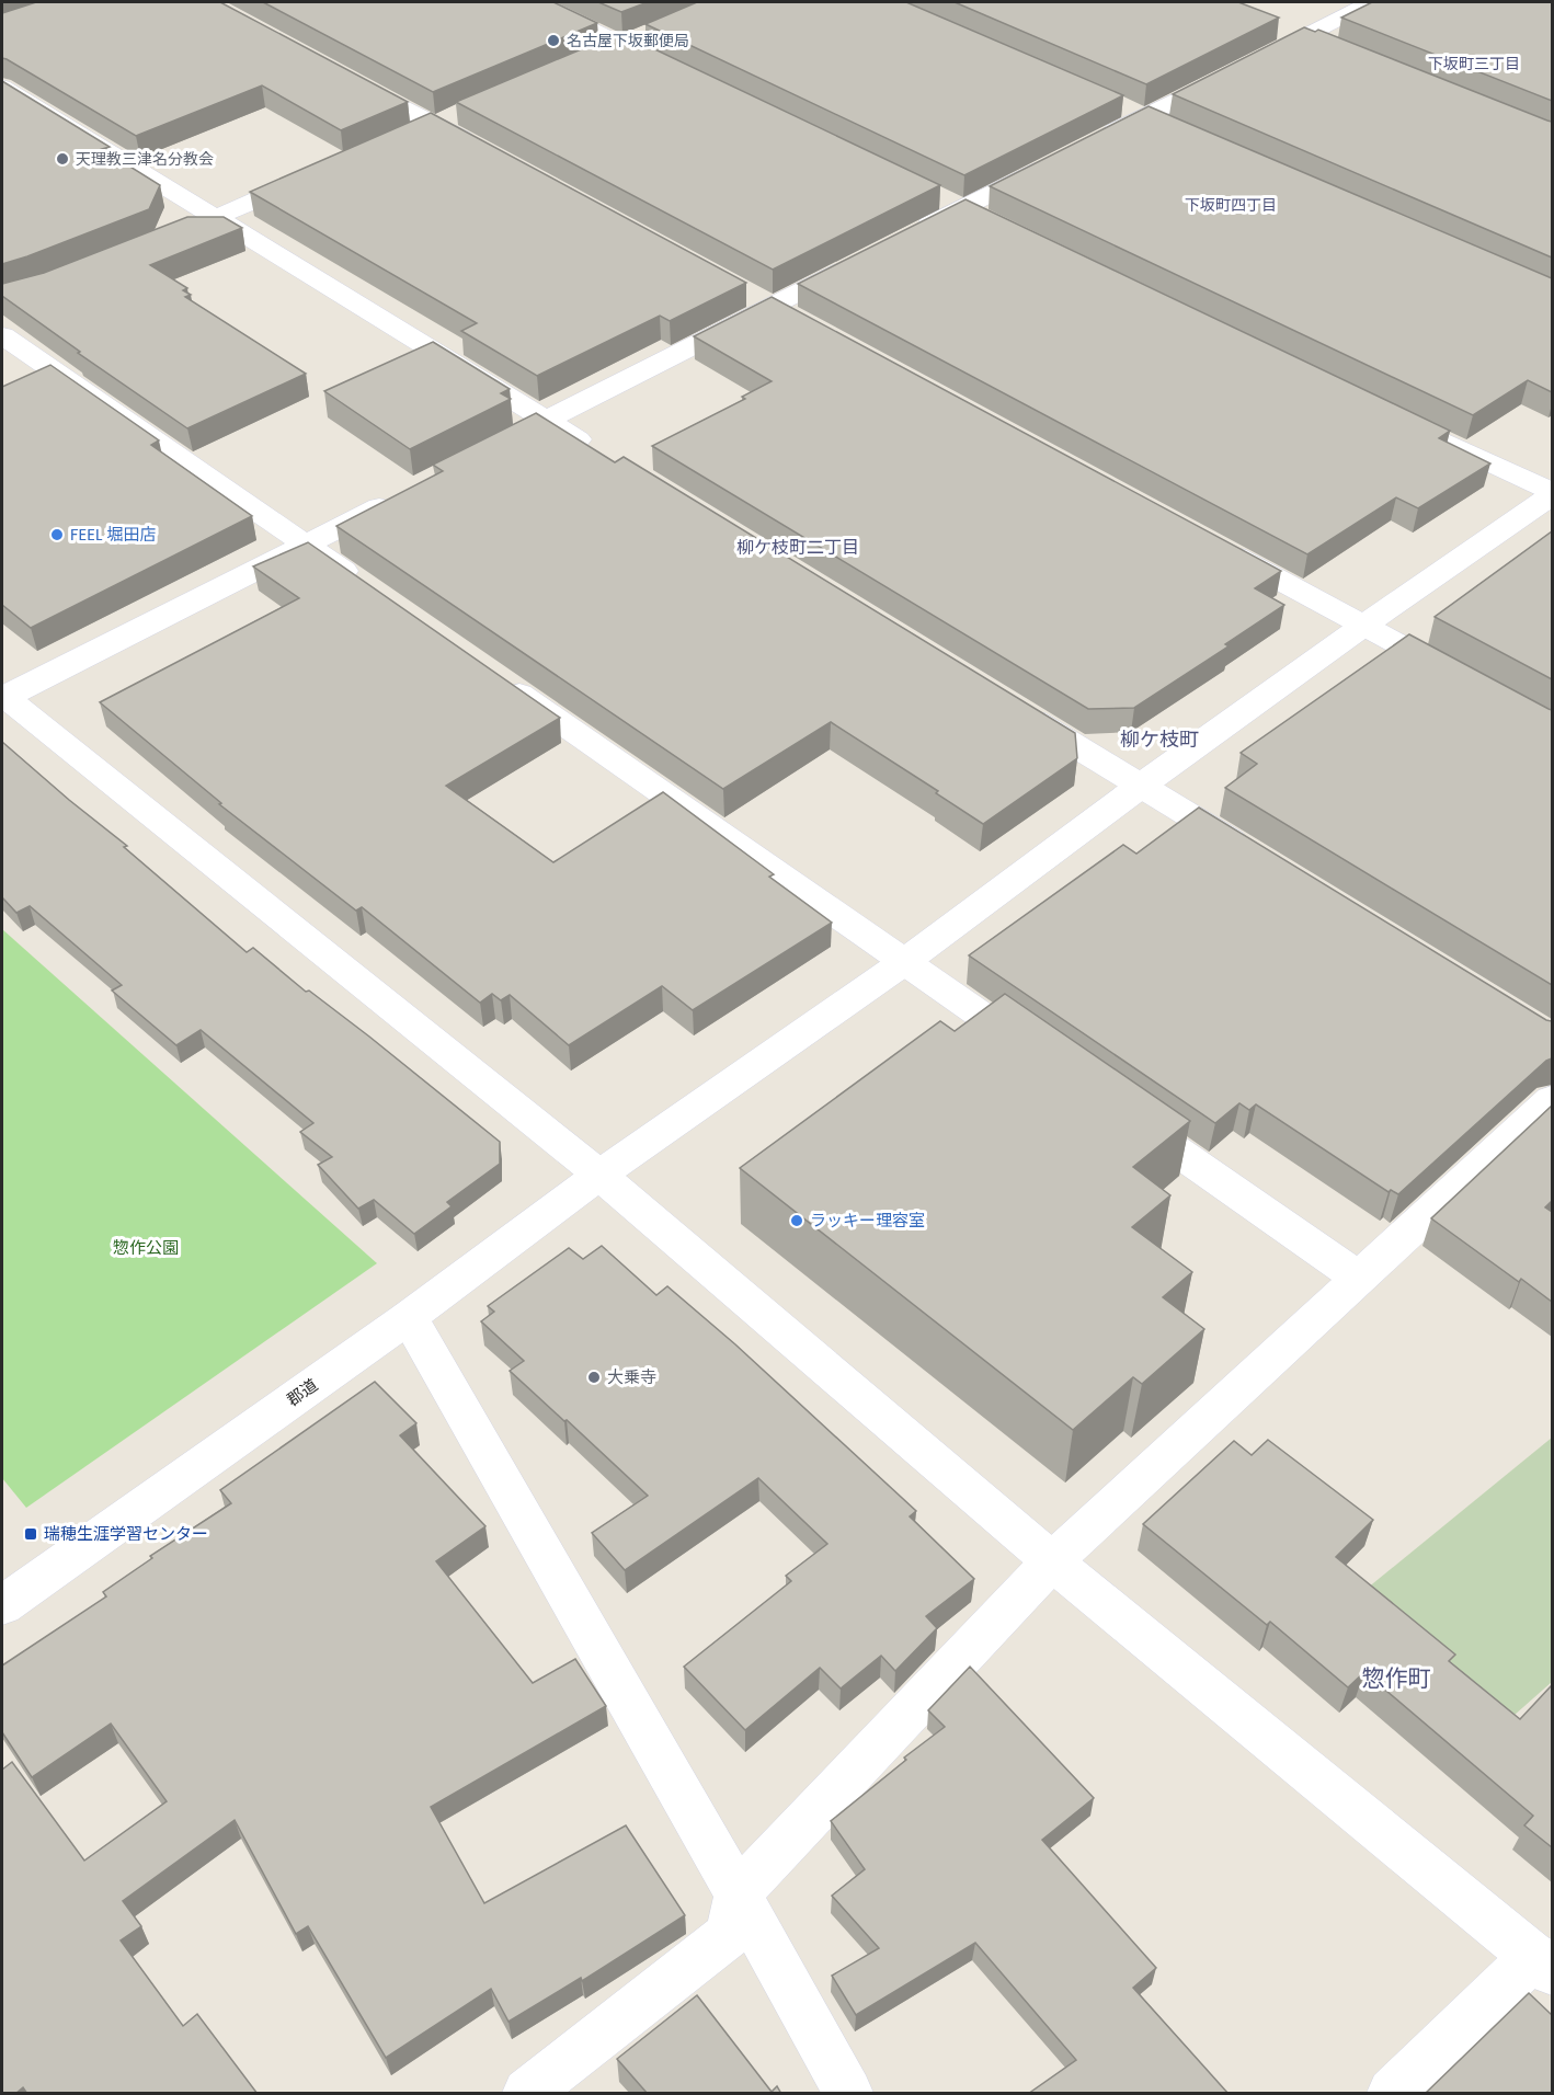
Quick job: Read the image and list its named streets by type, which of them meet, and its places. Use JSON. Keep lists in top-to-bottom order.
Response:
{
  "streets": {
    "street": ["郡道"]
  },
  "districts": [
    "下坂町三丁目",
    "下坂町四丁目",
    "柳ケ枝町二丁目",
    "柳ケ枝町",
    "惣作町"
  ],
  "parks": ["惣作公園"],
  "places": {
    "other": [
      "名古屋下坂郵便局",
      "天理教三津名分教会",
      "FEEL 堀田店",
      "ラッキー理容室",
      "大乗寺"
    ],
    "transit": ["瑞穂生涯学習センター"]
  }
}
